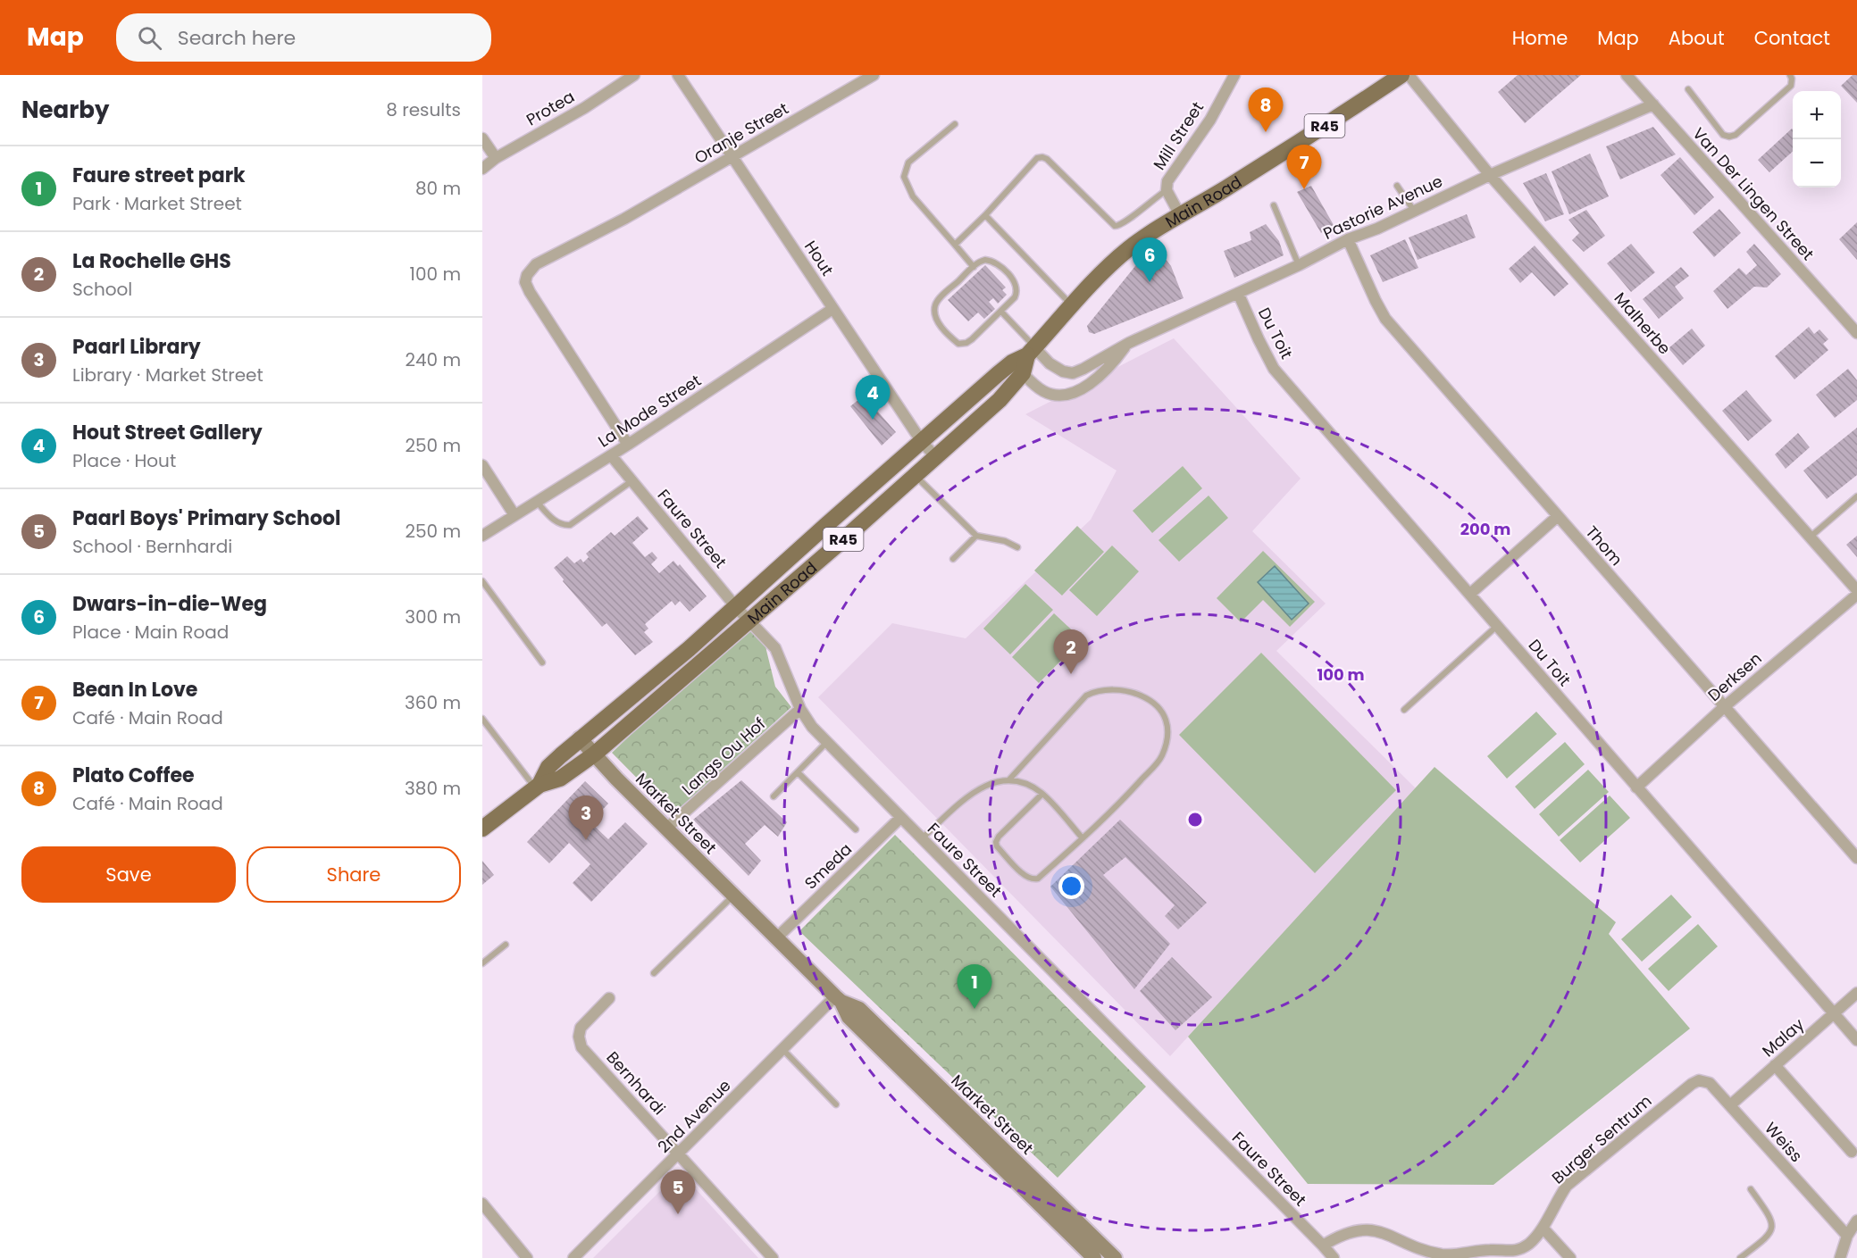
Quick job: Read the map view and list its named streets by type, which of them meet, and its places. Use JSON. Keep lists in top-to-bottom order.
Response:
{
  "streets": {
    "main road": ["R45", "Main Road", "Market Street"],
    "street": [
      "Protea",
      "Oranje Street",
      "Mill Street",
      "Van Der Lingen Street",
      "Pastorie Avenue",
      "Hout",
      "Malherbe",
      "Du Toit",
      "La Mode Street",
      "Faure Street",
      "Thom",
      "Derksen",
      "Langs Ou Hof",
      "Smeda",
      "Malay",
      "Bernhardi",
      "2nd Avenue",
      "Burger Sentrum",
      "Weiss"
    ]
  },
  "crossings": [
    ["Oranje Street", "Hout"],
    ["Oranje Street", "La Mode Street"],
    ["Mill Street", "Main Road"],
    ["Van Der Lingen Street", "Pastorie Avenue"],
    ["Main Road", "Pastorie Avenue"],
    ["Main Road", "Hout"],
    ["Main Road", "Faure Street"],
    ["Main Road", "Market Street"],
    ["Pastorie Avenue", "Malherbe"],
    ["Pastorie Avenue", "Du Toit"],
    ["Pastorie Avenue", "Thom"],
    ["Hout", "La Mode Street"],
    ["Du Toit", "Derksen"],
    ["Du Toit", "Malay"],
    ["La Mode Street", "Faure Street"],
    ["Faure Street", "Langs Ou Hof"],
    ["Faure Street", "Smeda"],
    ["Faure Street", "Burger Sentrum"],
    ["Thom", "Derksen"],
    ["Langs Ou Hof", "Market Street"],
    ["Market Street", "Smeda"],
    ["Market Street", "2nd Avenue"],
    ["Malay", "Weiss"],
    ["Bernhardi", "2nd Avenue"],
    ["Burger Sentrum", "Weiss"]
  ],
  "page": {
    "header": "Map",
    "search": "Search here",
    "nav": [
      "Home",
      "Map",
      "About",
      "Contact"
    ],
    "heading": ["Nearby", "8 results"],
    "pins": [
      "8",
      "7",
      "6",
      "4",
      "2",
      "3",
      "1",
      "5"
    ],
    "map_buttons": ["+", "−"],
    "list": [
      {
        "mark": "1",
        "name": "Faure street park",
        "note": "Park · Market Street",
        "value": "80 m"
      },
      {
        "mark": "2",
        "name": "La Rochelle GHS",
        "note": "School",
        "value": "100 m"
      },
      {
        "mark": "3",
        "name": "Paarl Library",
        "note": "Library · Market Street",
        "value": "240 m"
      },
      {
        "mark": "4",
        "name": "Hout Street Gallery",
        "note": "Place · Hout",
        "value": "250 m"
      },
      {
        "mark": "5",
        "name": "Paarl Boys' Primary School",
        "note": "School · Bernhardi",
        "value": "250 m"
      },
      {
        "mark": "6",
        "name": "Dwars-in-die-Weg",
        "note": "Place · Main Road",
        "value": "300 m"
      },
      {
        "mark": "7",
        "name": "Bean In Love",
        "note": "Café · Main Road",
        "value": "360 m"
      },
      {
        "mark": "8",
        "name": "Plato Coffee",
        "note": "Café · Main Road",
        "value": "380 m"
      }
    ],
    "buttons": ["Save", "Share"]
  },
  "rings": ["200 m", "100 m"]
}
